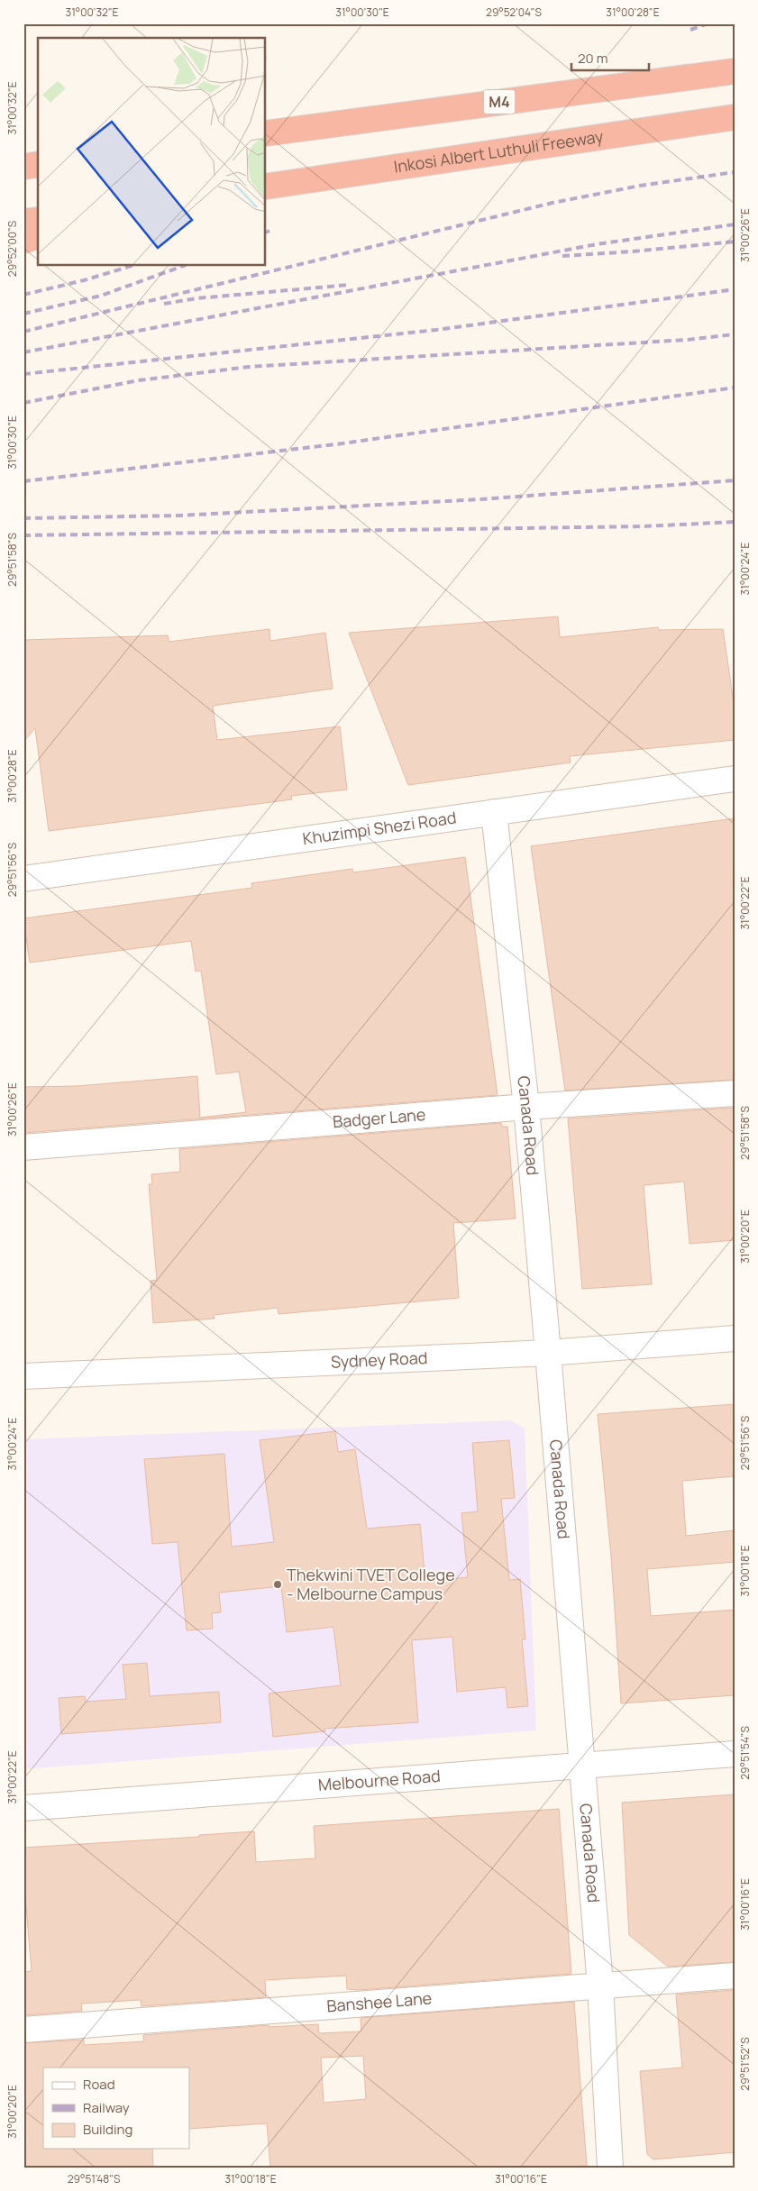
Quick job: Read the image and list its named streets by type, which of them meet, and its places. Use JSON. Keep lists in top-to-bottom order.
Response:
{
  "streets": {
    "highway": ["M4", "Inkosi Albert Luthuli Freeway"],
    "street": [
      "Khuzimpi Shezi Road",
      "Badger Lane",
      "Canada Road",
      "Sydney Road",
      "Melbourne Road",
      "Banshee Lane"
    ]
  },
  "crossings": [
    ["Khuzimpi Shezi Road", "Canada Road"],
    ["Badger Lane", "Canada Road"],
    ["Canada Road", "Sydney Road"],
    ["Canada Road", "Melbourne Road"],
    ["Canada Road", "Banshee Lane"]
  ],
  "places": ["Thekwini TVET College - Melbourne Campus"],
  "legend": ["Road", "Railway", "Building"],
  "scale_bar": "20 m",
  "coordinates": [
    "31°00'32\"E",
    "31°00'30\"E",
    "29°52'04\"S",
    "31°00'28\"E",
    "31°00'26\"E",
    "29°52'00\"S",
    "29°51'58\"S",
    "31°00'24\"E",
    "29°51'56\"S",
    "31°00'22\"E",
    "31°00'20\"E",
    "31°00'18\"E",
    "29°51'54\"S",
    "31°00'16\"E",
    "29°51'52\"S",
    "29°51'48\"S"
  ]
}
